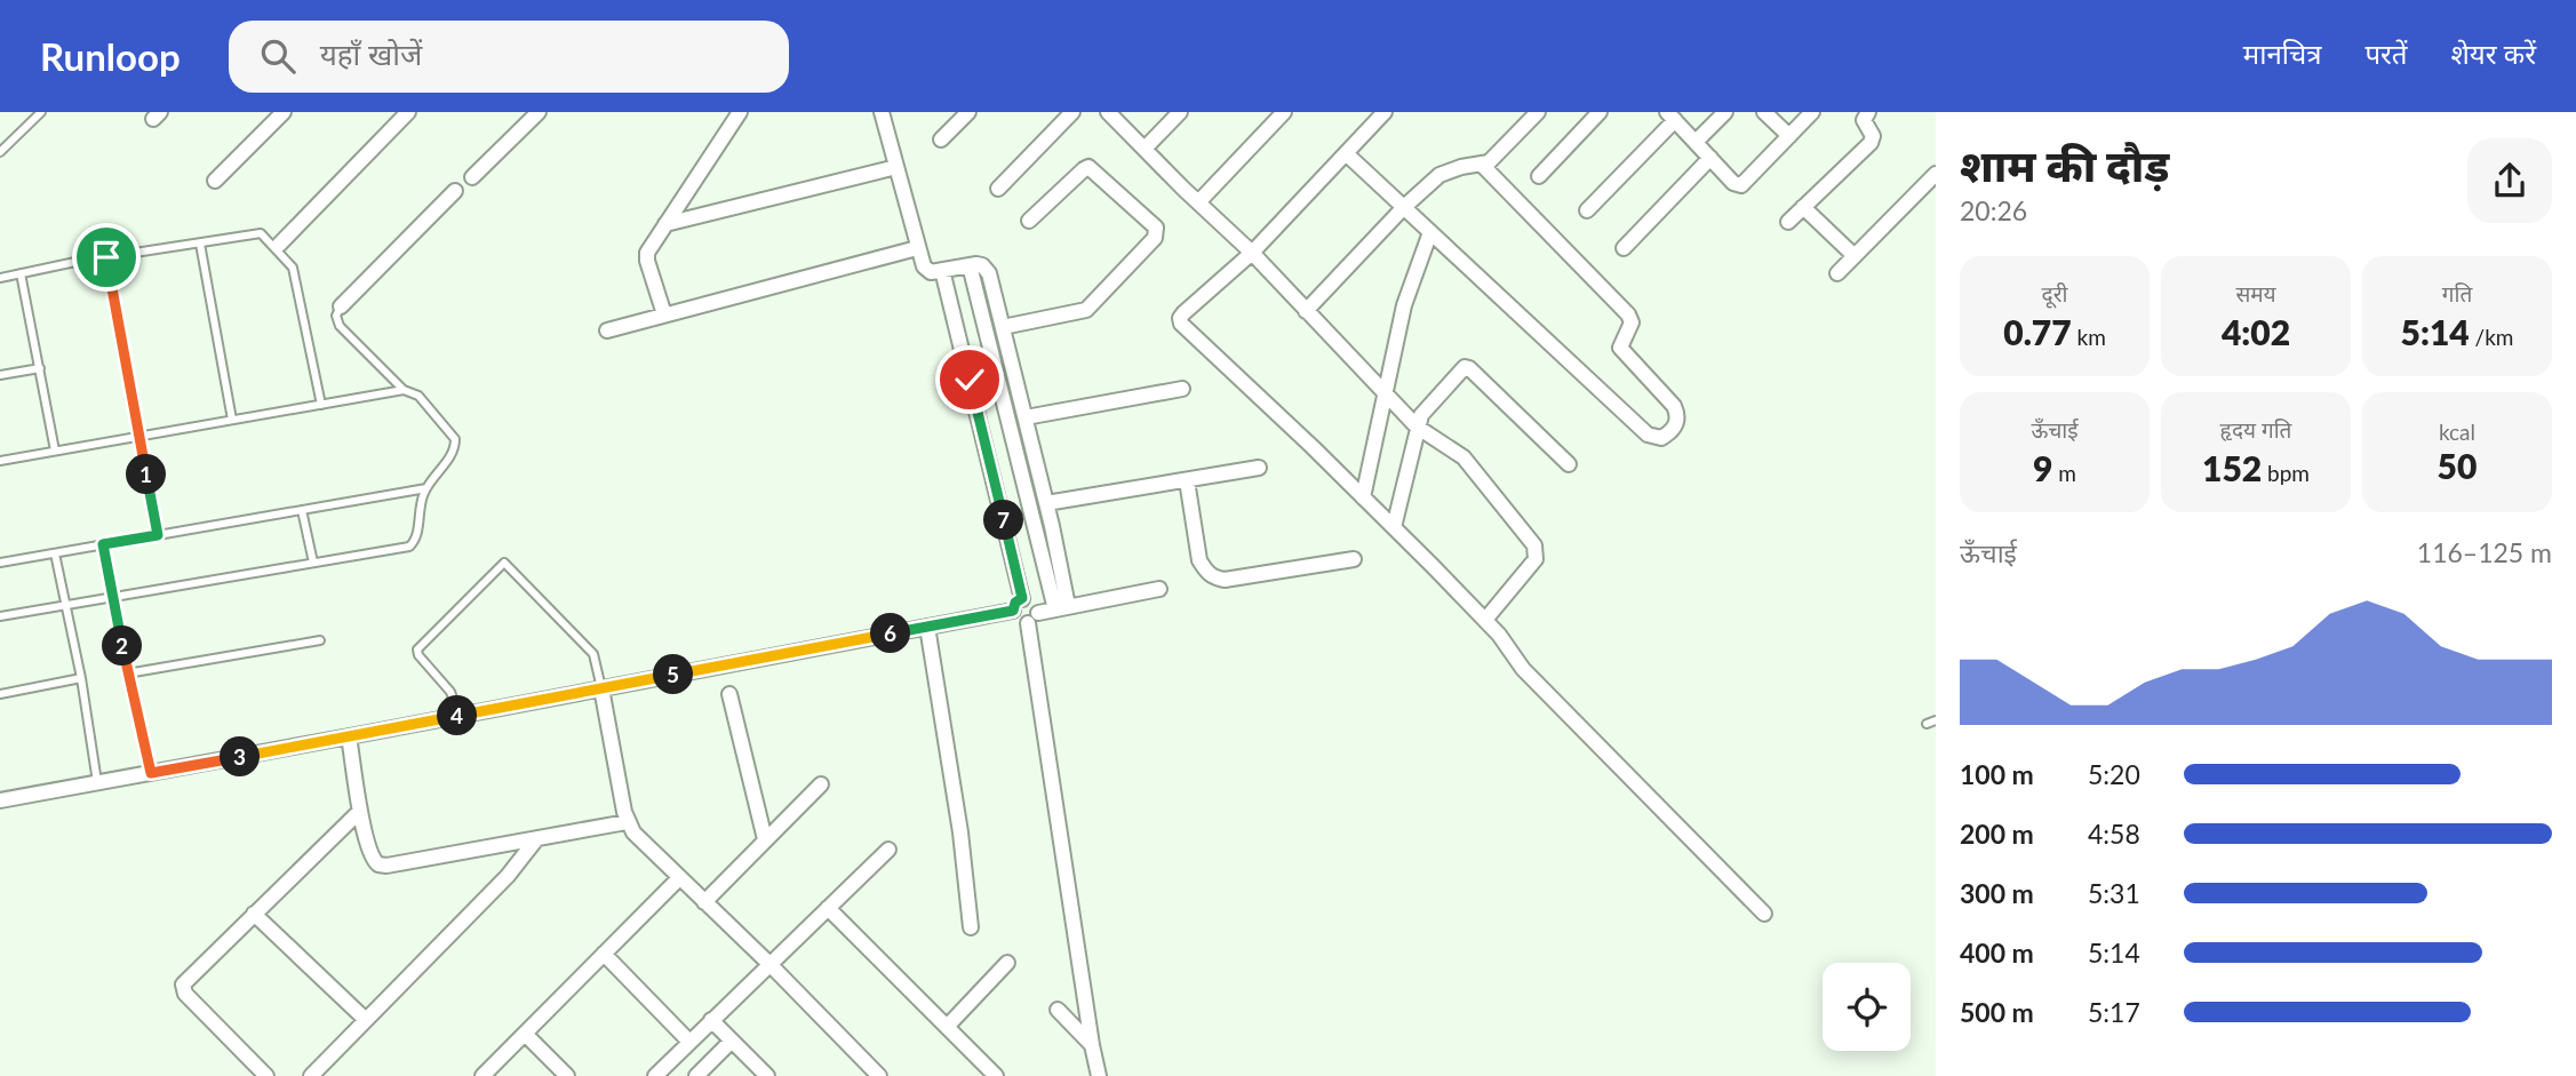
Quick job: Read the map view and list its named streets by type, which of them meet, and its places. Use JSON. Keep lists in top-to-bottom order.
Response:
{
  "page": {
    "header": "Runloop",
    "search": "यहाँ खोजें",
    "nav": ["मानचित्र", "परतें", "शेयर करें"],
    "heading": ["शाम की दौड़", "20:26"],
    "stats": [
      ["दूरी", "0.77 km"],
      ["समय", "4:02"],
      ["गति", "5:14 /km"],
      ["ऊँचाई", "9 m"],
      ["हृदय गति", "152 bpm"],
      ["kcal", "50"]
    ],
    "pins": [
      "1",
      "7",
      "6",
      "2",
      "5",
      "4",
      "3"
    ],
    "chart": ["ऊँचाई", "116–125 m"],
    "list": [
      {
        "name": "100 m",
        "note": "5:20"
      },
      {
        "name": "200 m",
        "note": "4:58"
      },
      {
        "name": "300 m",
        "note": "5:31"
      },
      {
        "name": "400 m",
        "note": "5:14"
      },
      {
        "name": "500 m",
        "note": "5:17"
      }
    ]
  }
}
